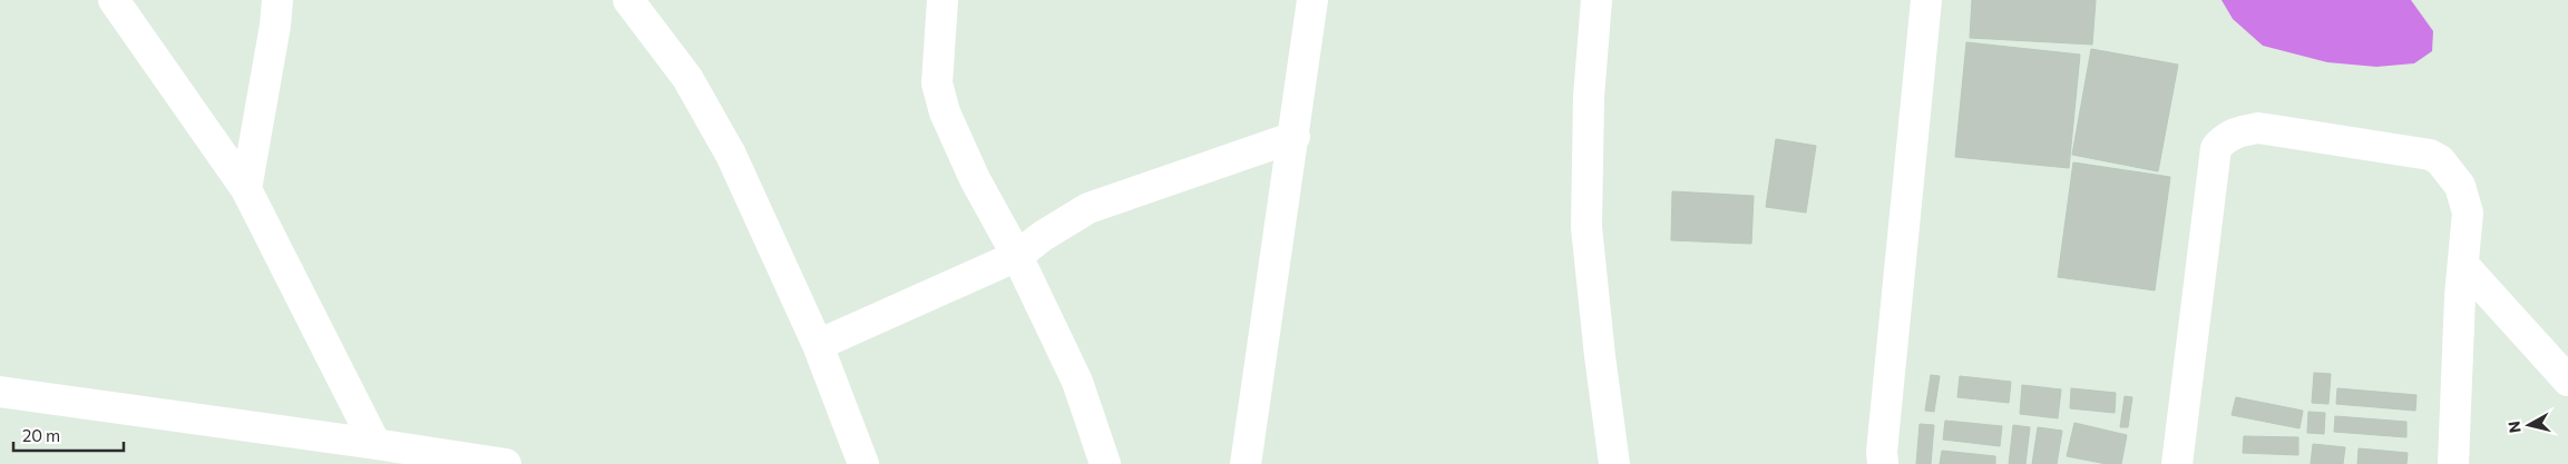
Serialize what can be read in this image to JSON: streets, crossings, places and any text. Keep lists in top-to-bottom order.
{
  "scale_bar": "20 m",
  "north": "left"
}
